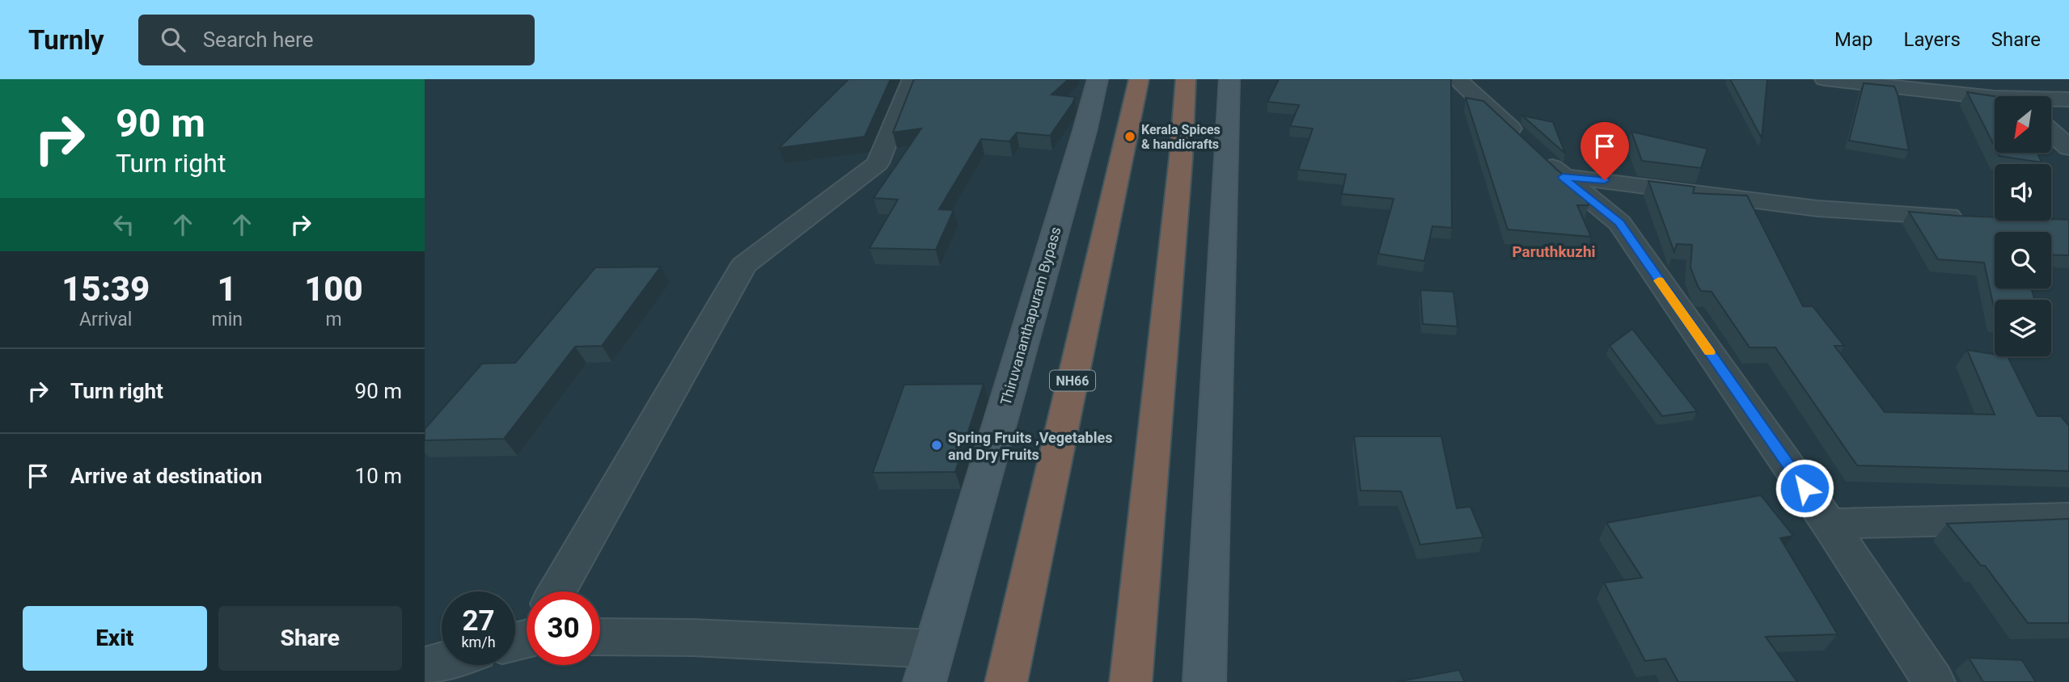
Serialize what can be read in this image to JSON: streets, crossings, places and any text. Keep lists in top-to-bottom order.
{
  "streets": {
    "highway": ["NH66"],
    "street": ["Thiruvananthapuram Bypass"]
  },
  "districts": ["Paruthkuzhi"],
  "places": ["Kerala Spices & handicrafts", "Spring Fruits ,Vegetables and Dry Fruits"],
  "north": "bottom left",
  "page": {
    "header": "Turnly",
    "search": "Search here",
    "nav": ["Map", "Layers", "Share"],
    "turn": ["90 m", "Turn right"],
    "eta": [
      "15:39",
      "Arrival",
      "1",
      "min",
      "100",
      "m"
    ],
    "list": [
      {
        "name": "Turn right",
        "value": "90 m"
      },
      {
        "name": "Arrive at destination",
        "value": "10 m"
      }
    ],
    "speed": "27 km/h",
    "limit": "30",
    "buttons": ["Exit", "Share"]
  }
}
